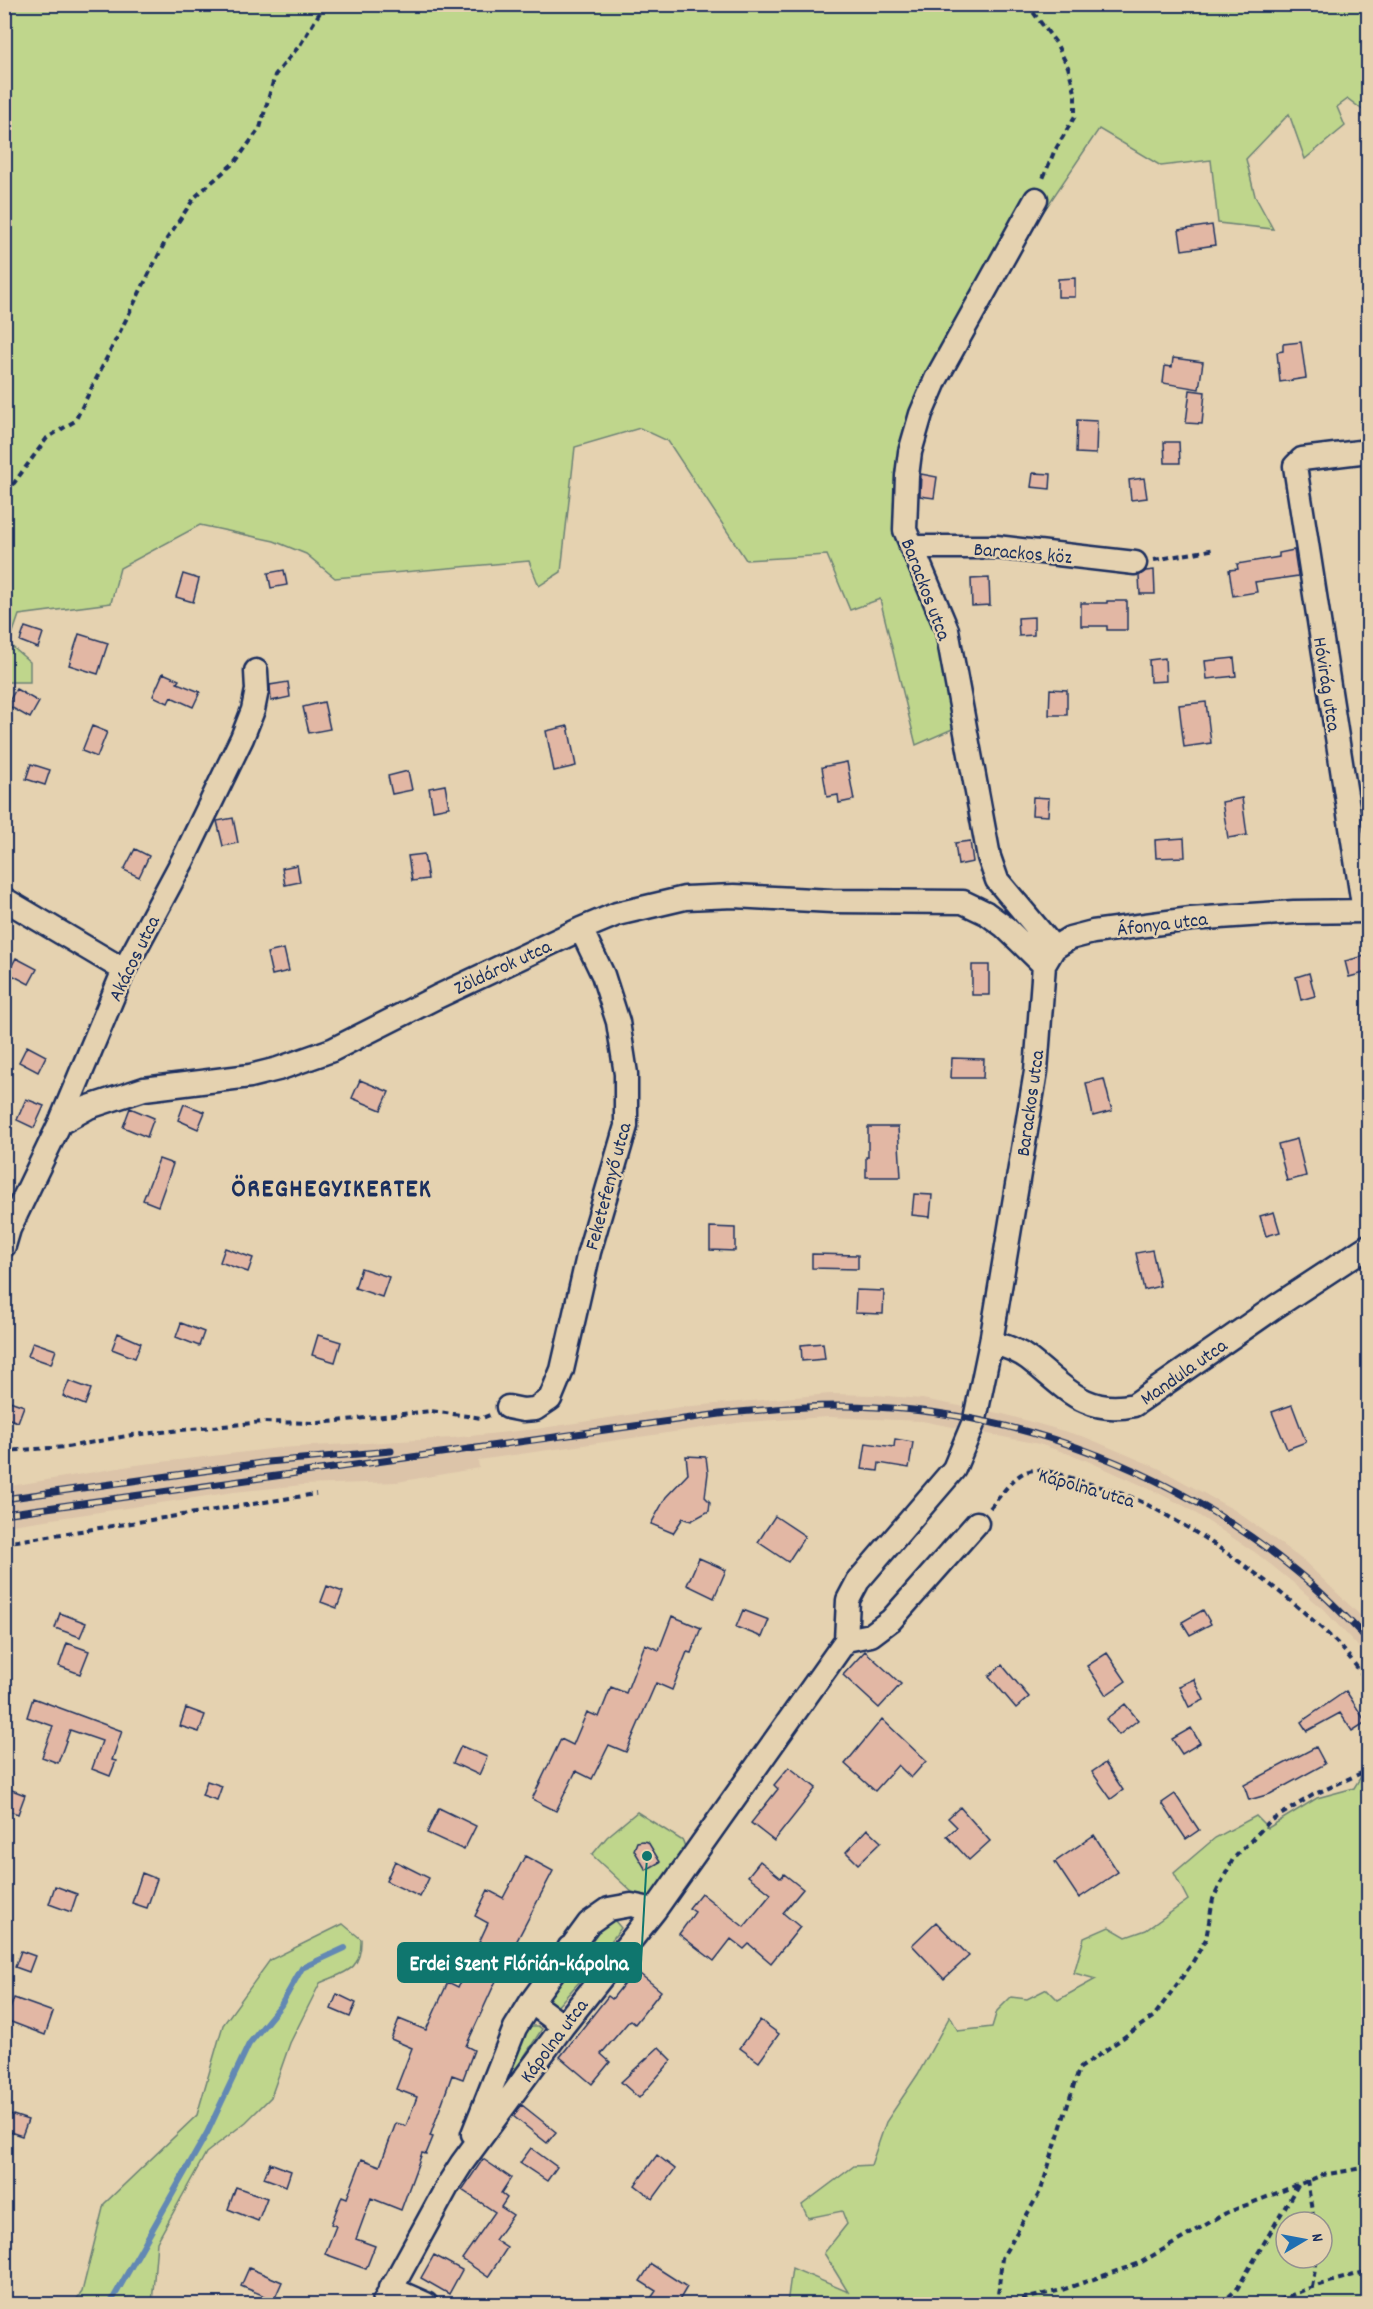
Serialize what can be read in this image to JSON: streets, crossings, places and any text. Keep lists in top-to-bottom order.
{
  "streets": {
    "street": [
      "Barackos köz",
      "Barackos utca",
      "Hóvirág utca",
      "Áfonya utca",
      "Akácos utca",
      "Zöldárok utca",
      "Feketefenyő utca",
      "Mandula utca",
      "Kápolna utca"
    ]
  },
  "crossings": [
    ["Barackos köz", "Barackos utca"],
    ["Barackos utca", "Áfonya utca"],
    ["Barackos utca", "Zöldárok utca"],
    ["Barackos utca", "Mandula utca"],
    ["Hóvirág utca", "Áfonya utca"],
    ["Áfonya utca", "Zöldárok utca"],
    ["Akácos utca", "Zöldárok utca"],
    ["Zöldárok utca", "Feketefenyő utca"]
  ],
  "districts": ["ÖREGHEGYIKERTEK"],
  "places": ["Erdei Szent Flórián-kápolna"],
  "north": "right"
}
